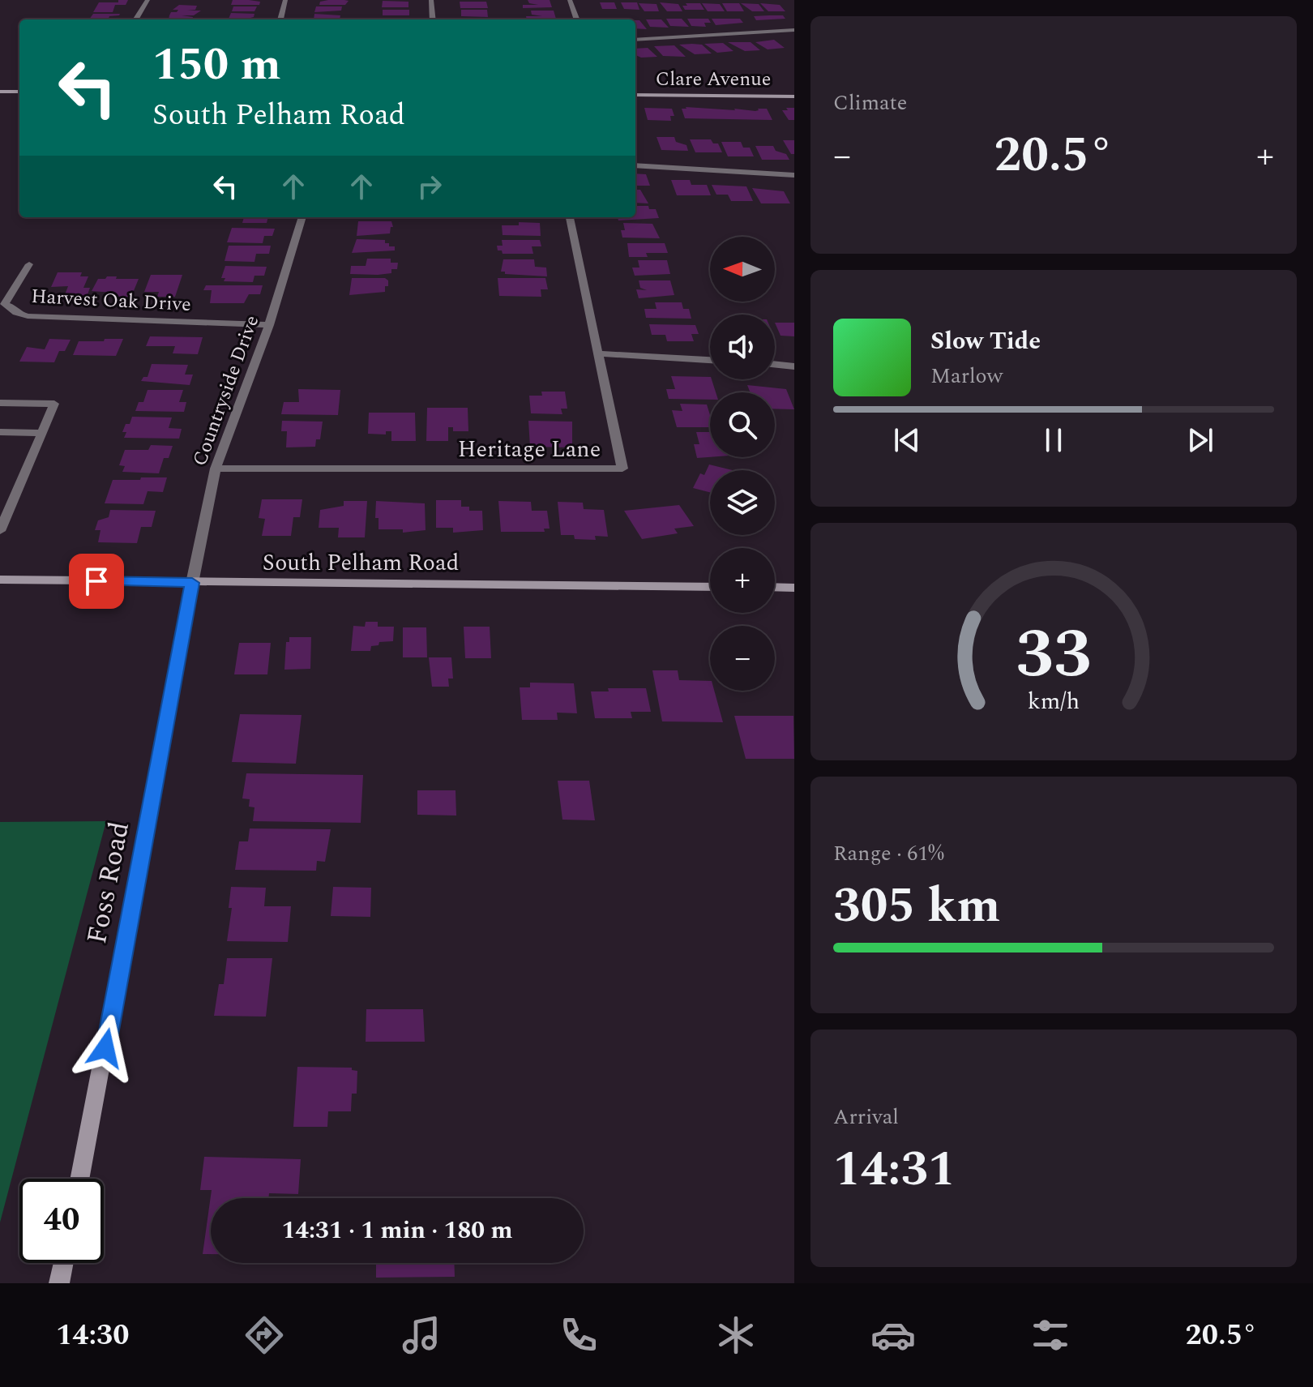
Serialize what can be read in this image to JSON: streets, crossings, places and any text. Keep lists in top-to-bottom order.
{
  "streets": {
    "street": [
      "Clare Avenue",
      "Harvest Oak Drive",
      "Countryside Drive",
      "Heritage Lane",
      "South Pelham Road",
      "Foss Road"
    ]
  },
  "crossings": [
    ["Harvest Oak Drive", "Countryside Drive"],
    ["Countryside Drive", "Heritage Lane"],
    ["Countryside Drive", "South Pelham Road"],
    ["Countryside Drive", "Foss Road"],
    ["South Pelham Road", "Foss Road"]
  ],
  "north": "left",
  "page": {
    "tile": [
      "Climate",
      ["Range · 61%", "305 km"],
      ["Arrival", "14:31"]
    ],
    "turn": ["150 m", "South Pelham Road"],
    "heat": ["−", "20.5°", "+"],
    "map_buttons": ["+", "−"],
    "song": ["Slow Tide", "Marlow"],
    "limit": "40",
    "trip": "14:31 · 1 min · 180 m",
    "tabs": ["14:30", "20.5°"],
    "gauge": ["33", "km/h"]
  }
}
